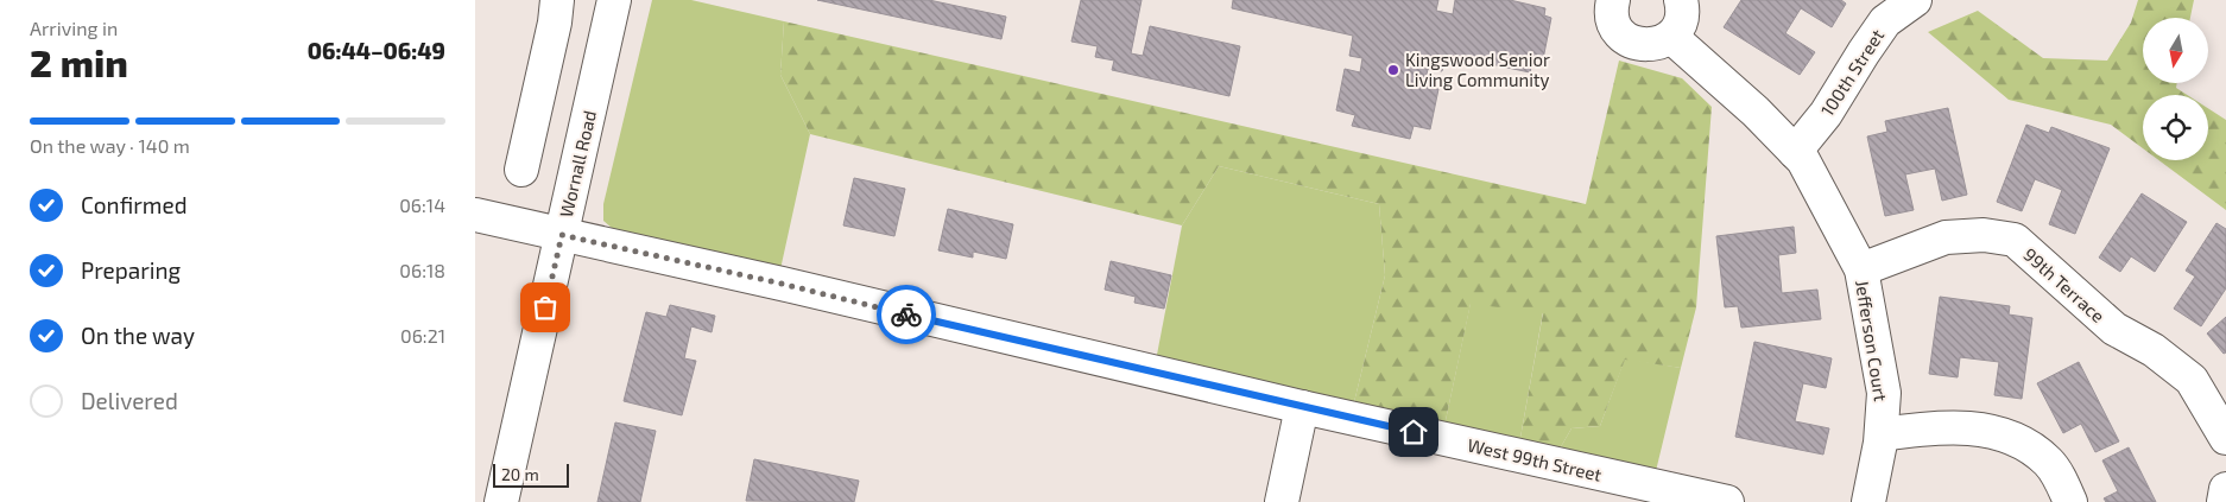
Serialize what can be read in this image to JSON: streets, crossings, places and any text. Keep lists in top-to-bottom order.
{
  "streets": {
    "street": [
      "100th Street",
      "Wornall Road",
      "99th Terrace",
      "Jefferson Court",
      "West 99th Street"
    ]
  },
  "crossings": [
    ["100th Street", "Jefferson Court"],
    ["Wornall Road", "West 99th Street"],
    ["99th Terrace", "Jefferson Court"]
  ],
  "places": ["Kingswood Senior Living Community"],
  "scale_bar": "20 m",
  "north": "bottom",
  "page": {
    "heading": ["2 min", "Arriving in", "06:44–06:49"],
    "bar": "On the way · 140 m",
    "list": [
      ["Confirmed", "06:14"],
      ["Preparing", "06:18"],
      ["On the way", "06:21"],
      "Delivered"
    ],
    "scale": "20 m"
  }
}
